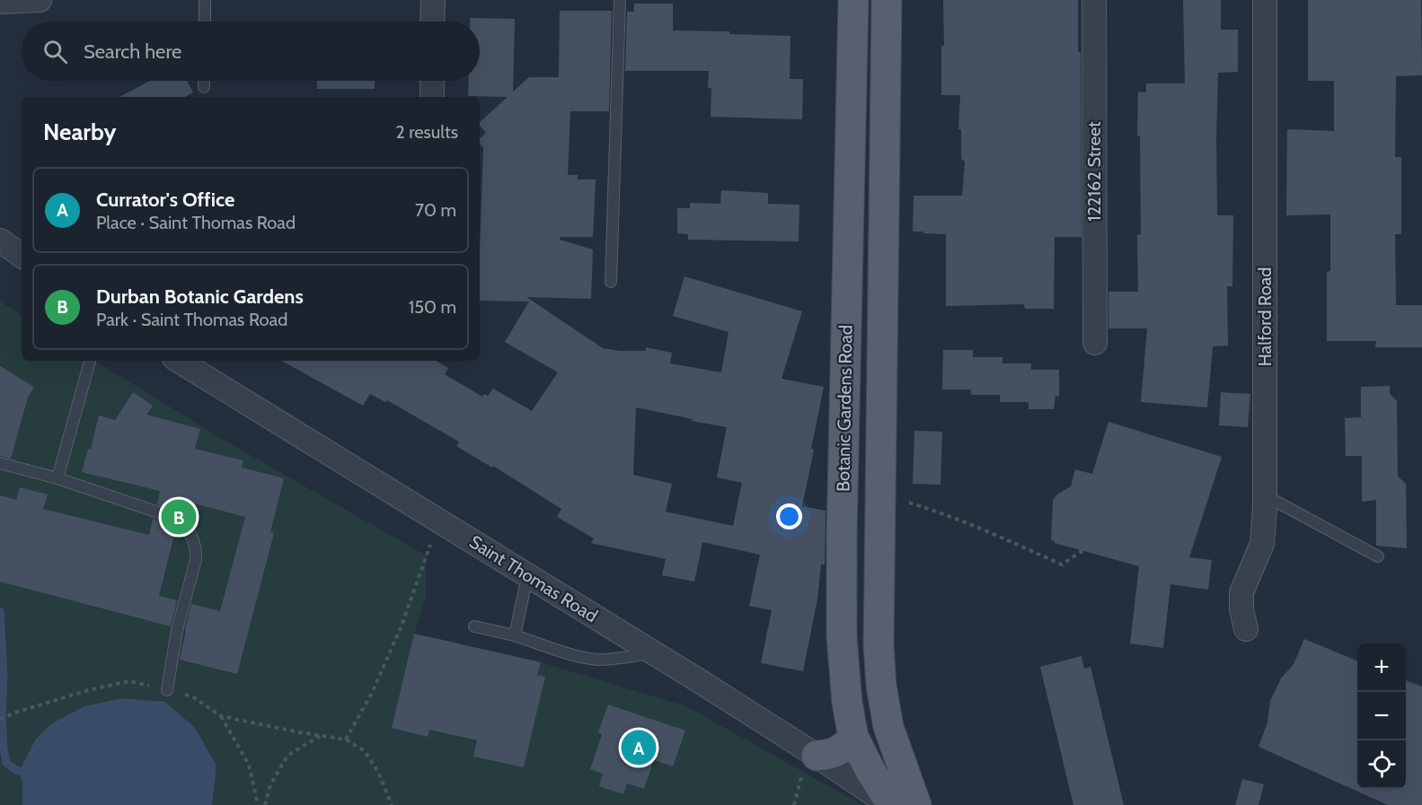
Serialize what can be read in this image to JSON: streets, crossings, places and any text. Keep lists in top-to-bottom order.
{
  "streets": {
    "main road": ["Botanic Gardens Road"],
    "street": ["122162 Street", "Halford Road", "Saint Thomas Road"]
  },
  "crossings": [
    ["Botanic Gardens Road", "Saint Thomas Road"]
  ],
  "page": {
    "search": "Search here",
    "heading": ["Nearby", "2 results"],
    "list": [
      {
        "mark": "A",
        "name": "Currator's Office",
        "note": "Place · Saint Thomas Road",
        "value": "70 m"
      },
      {
        "mark": "B",
        "name": "Durban Botanic Gardens",
        "note": "Park · Saint Thomas Road",
        "value": "150 m"
      }
    ],
    "pins": ["B", "A"],
    "map_buttons": ["+", "−"]
  }
}
